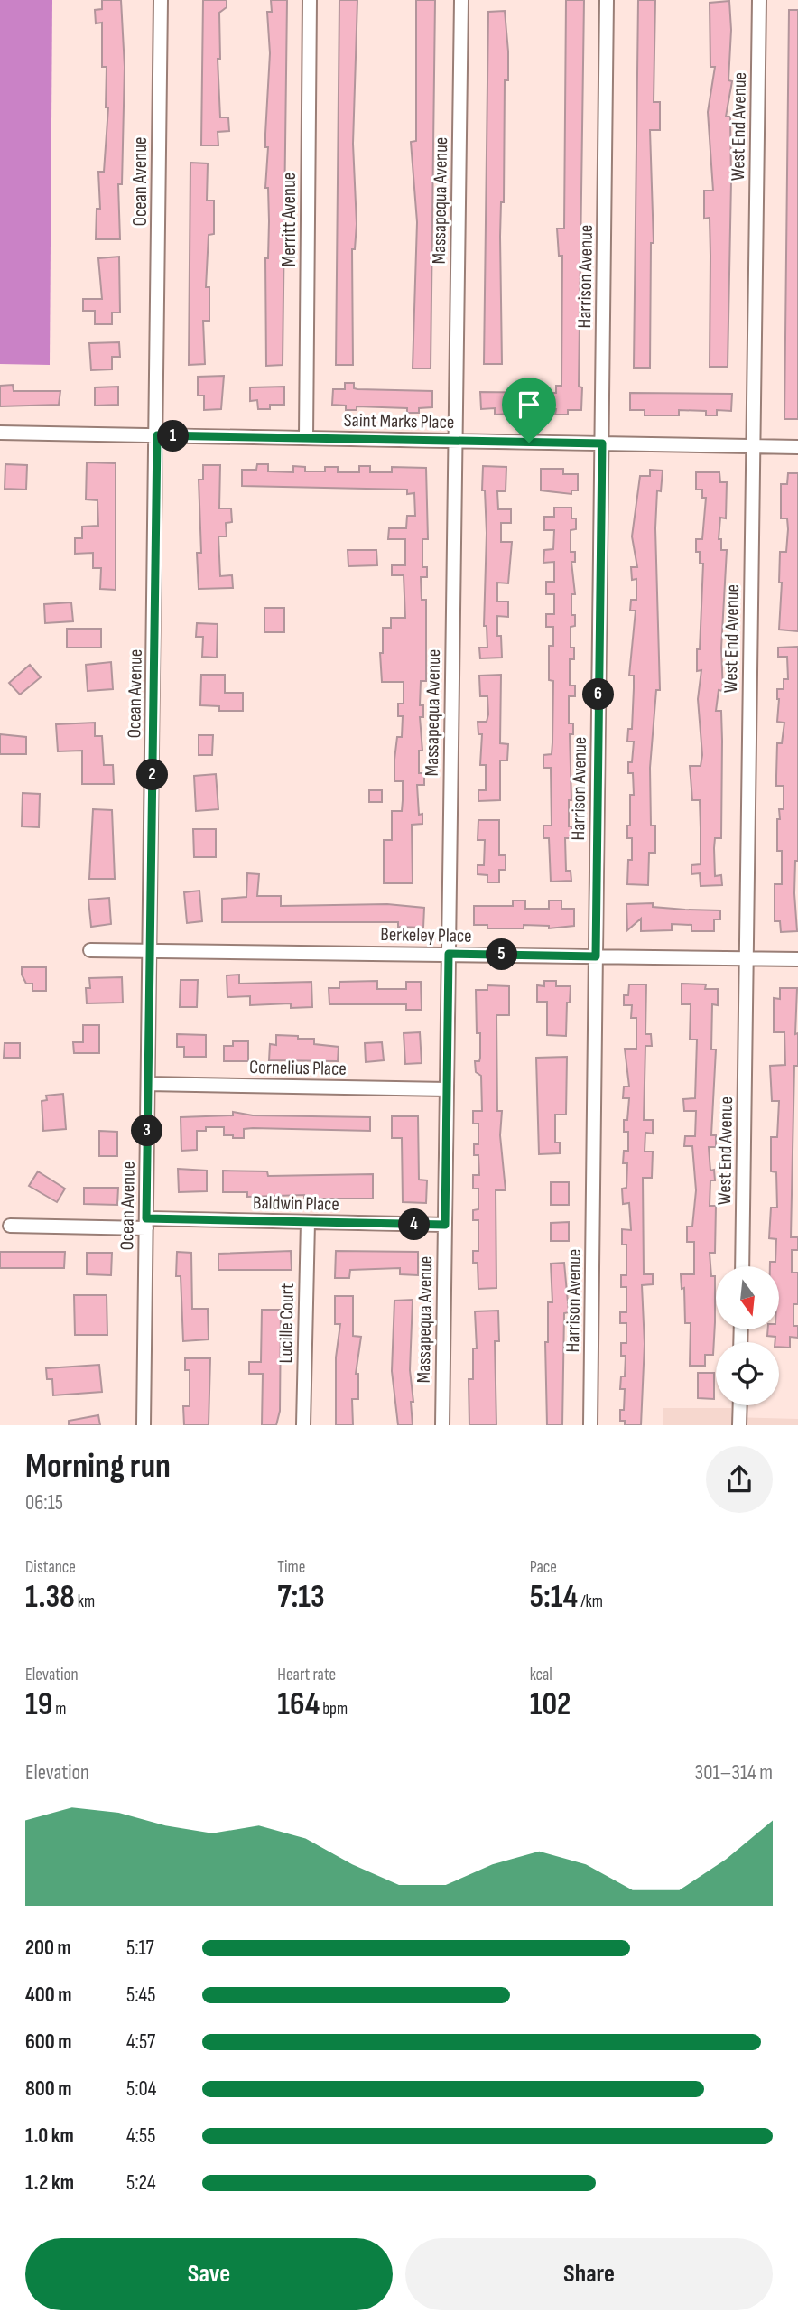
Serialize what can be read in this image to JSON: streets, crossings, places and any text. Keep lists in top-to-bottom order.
{
  "streets": {
    "street": [
      "West End Avenue",
      "Ocean Avenue",
      "Massapequa Avenue",
      "Merritt Avenue",
      "Harrison Avenue",
      "Saint Marks Place",
      "Berkeley Place",
      "Cornelius Place",
      "Baldwin Place",
      "Lucille Court"
    ]
  },
  "crossings": [
    ["West End Avenue", "Saint Marks Place"],
    ["West End Avenue", "Berkeley Place"],
    ["Ocean Avenue", "Saint Marks Place"],
    ["Ocean Avenue", "Berkeley Place"],
    ["Ocean Avenue", "Cornelius Place"],
    ["Ocean Avenue", "Baldwin Place"],
    ["Massapequa Avenue", "Saint Marks Place"],
    ["Massapequa Avenue", "Berkeley Place"],
    ["Massapequa Avenue", "Cornelius Place"],
    ["Massapequa Avenue", "Baldwin Place"],
    ["Merritt Avenue", "Saint Marks Place"],
    ["Harrison Avenue", "Saint Marks Place"],
    ["Harrison Avenue", "Berkeley Place"],
    ["Baldwin Place", "Lucille Court"]
  ],
  "north": "bottom",
  "page": {
    "pins": [
      "1",
      "6",
      "2",
      "5",
      "3",
      "4"
    ],
    "heading": ["Morning run", "06:15"],
    "stats": [
      ["Distance", "1.38 km"],
      ["Time", "7:13"],
      ["Pace", "5:14 /km"],
      ["Elevation", "19 m"],
      ["Heart rate", "164 bpm"],
      ["kcal", "102"]
    ],
    "chart": ["Elevation", "301–314 m"],
    "list": [
      {
        "name": "200 m",
        "note": "5:17"
      },
      {
        "name": "400 m",
        "note": "5:45"
      },
      {
        "name": "600 m",
        "note": "4:57"
      },
      {
        "name": "800 m",
        "note": "5:04"
      },
      {
        "name": "1.0 km",
        "note": "4:55"
      },
      {
        "name": "1.2 km",
        "note": "5:24"
      }
    ],
    "buttons": ["Save", "Share"]
  }
}
